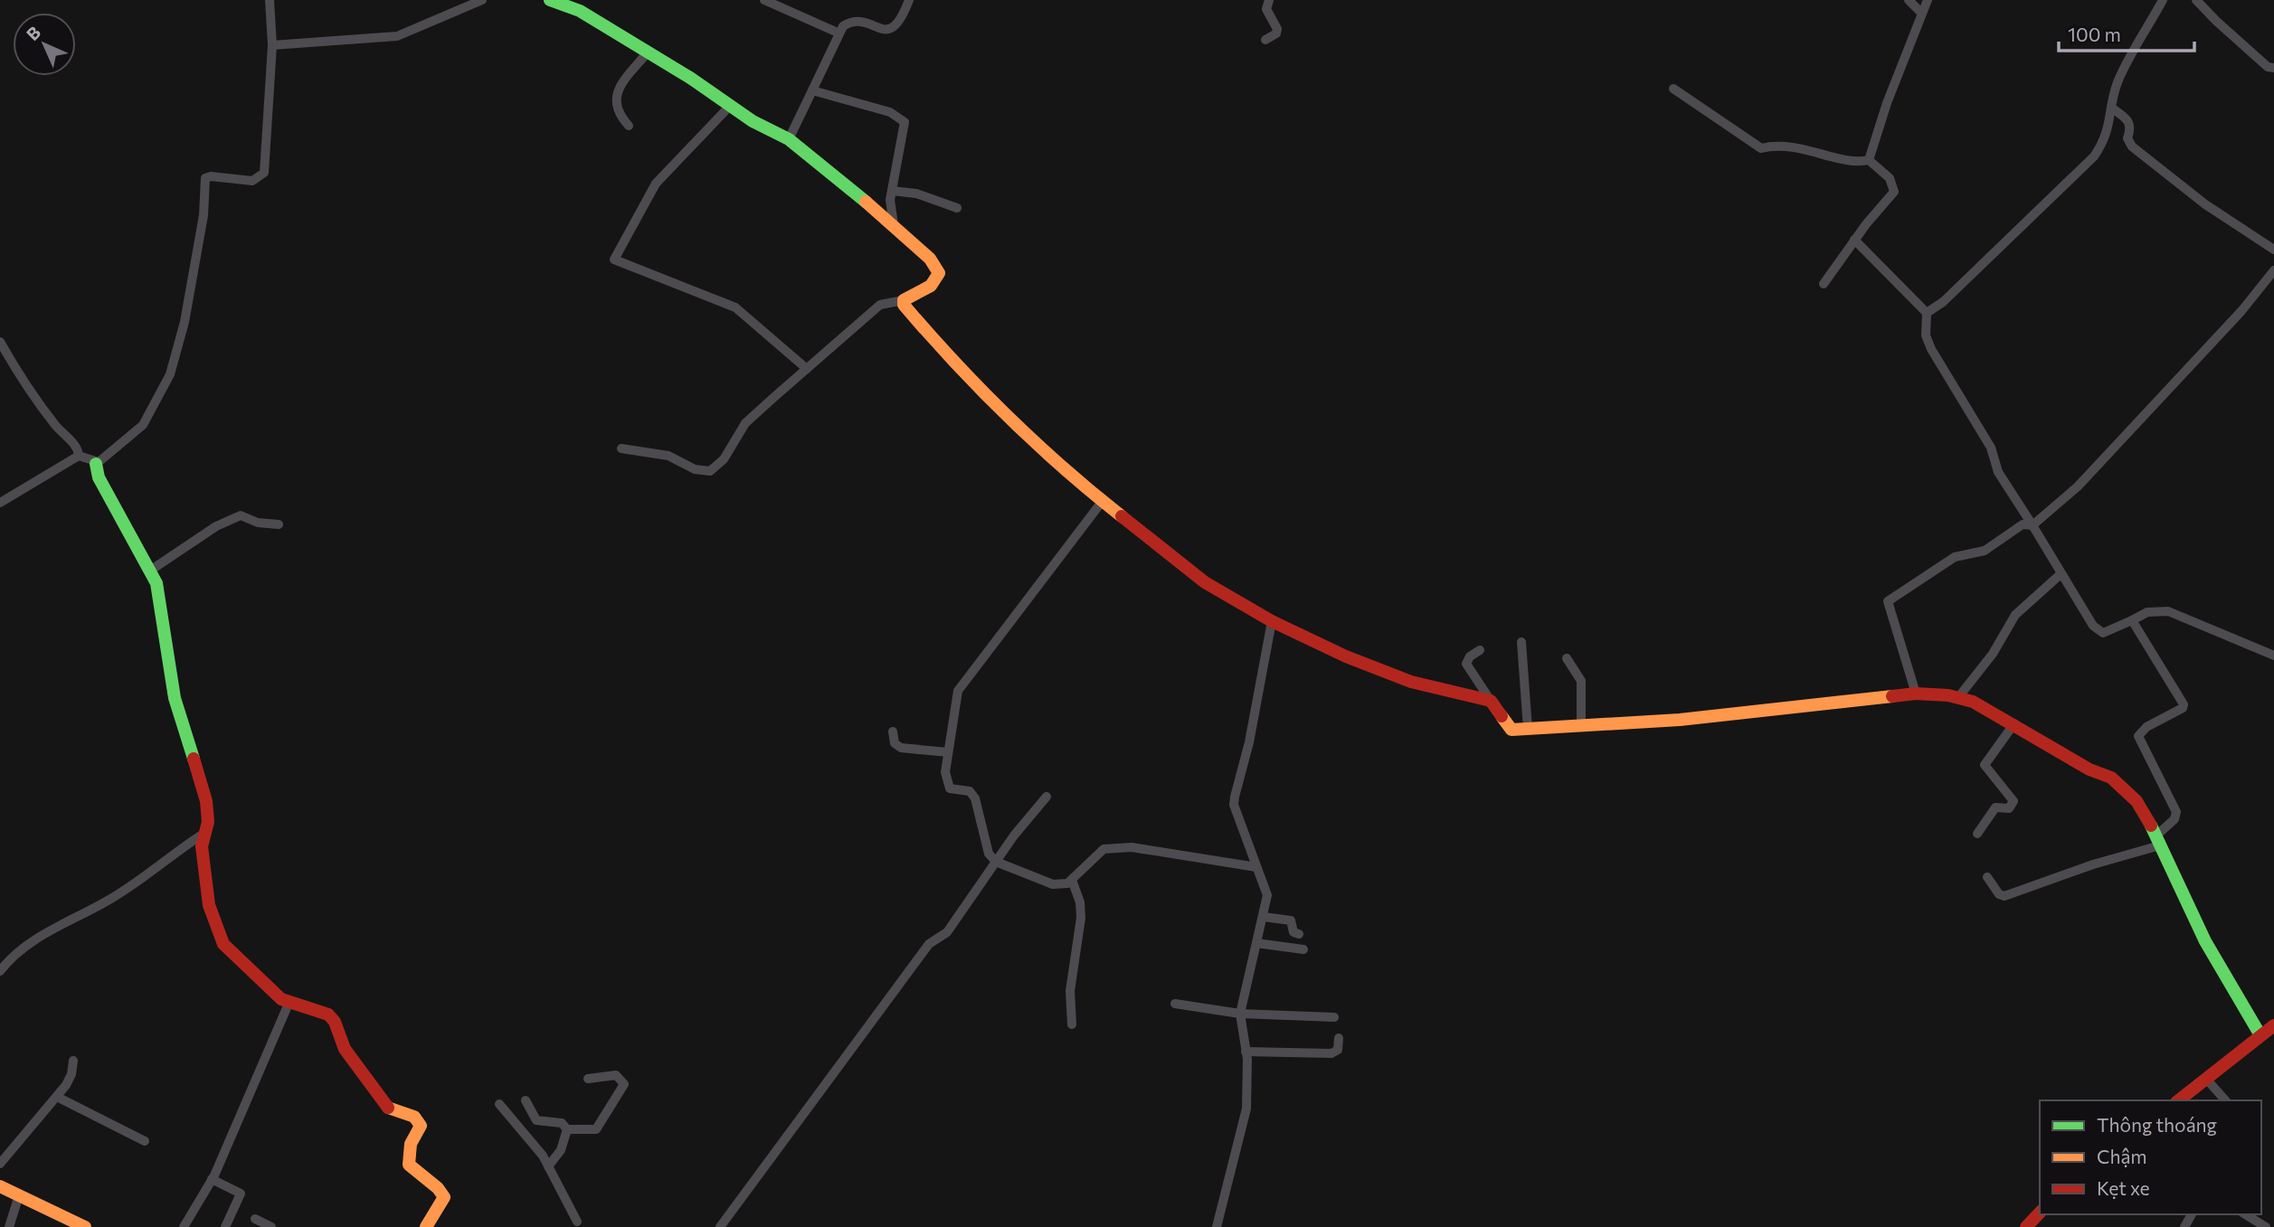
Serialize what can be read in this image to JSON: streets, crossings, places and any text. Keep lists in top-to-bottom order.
{
  "legend": ["Thông thoáng", "Chậm", "Kẹt xe"],
  "scale_bar": "100 m",
  "north": "top left"
}
